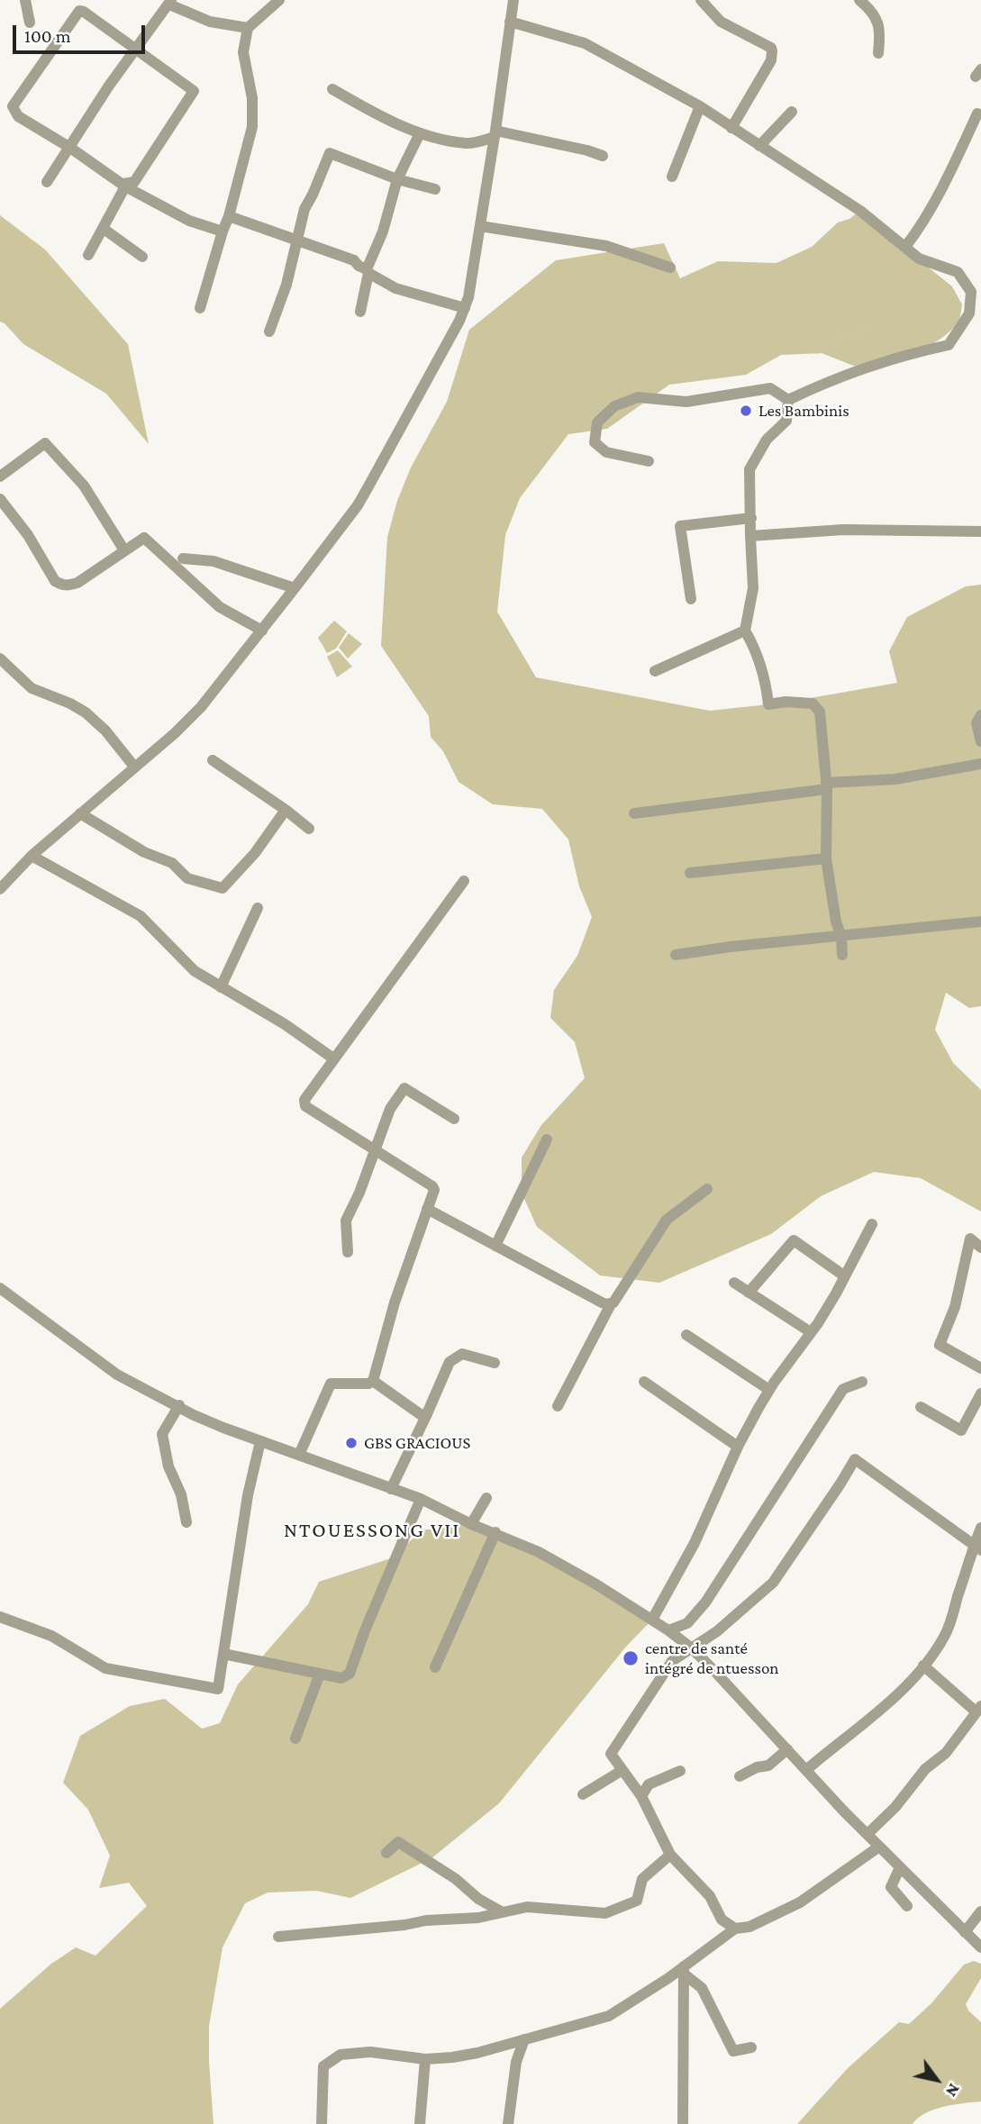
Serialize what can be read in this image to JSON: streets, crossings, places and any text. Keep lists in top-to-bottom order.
{
  "districts": ["NTOUESSONG VII"],
  "places": ["Les Bambinis", "GBS GRACIOUS", "centre de santé intégré de ntuesson"],
  "scale_bar": "100 m",
  "north": "bottom right"
}
